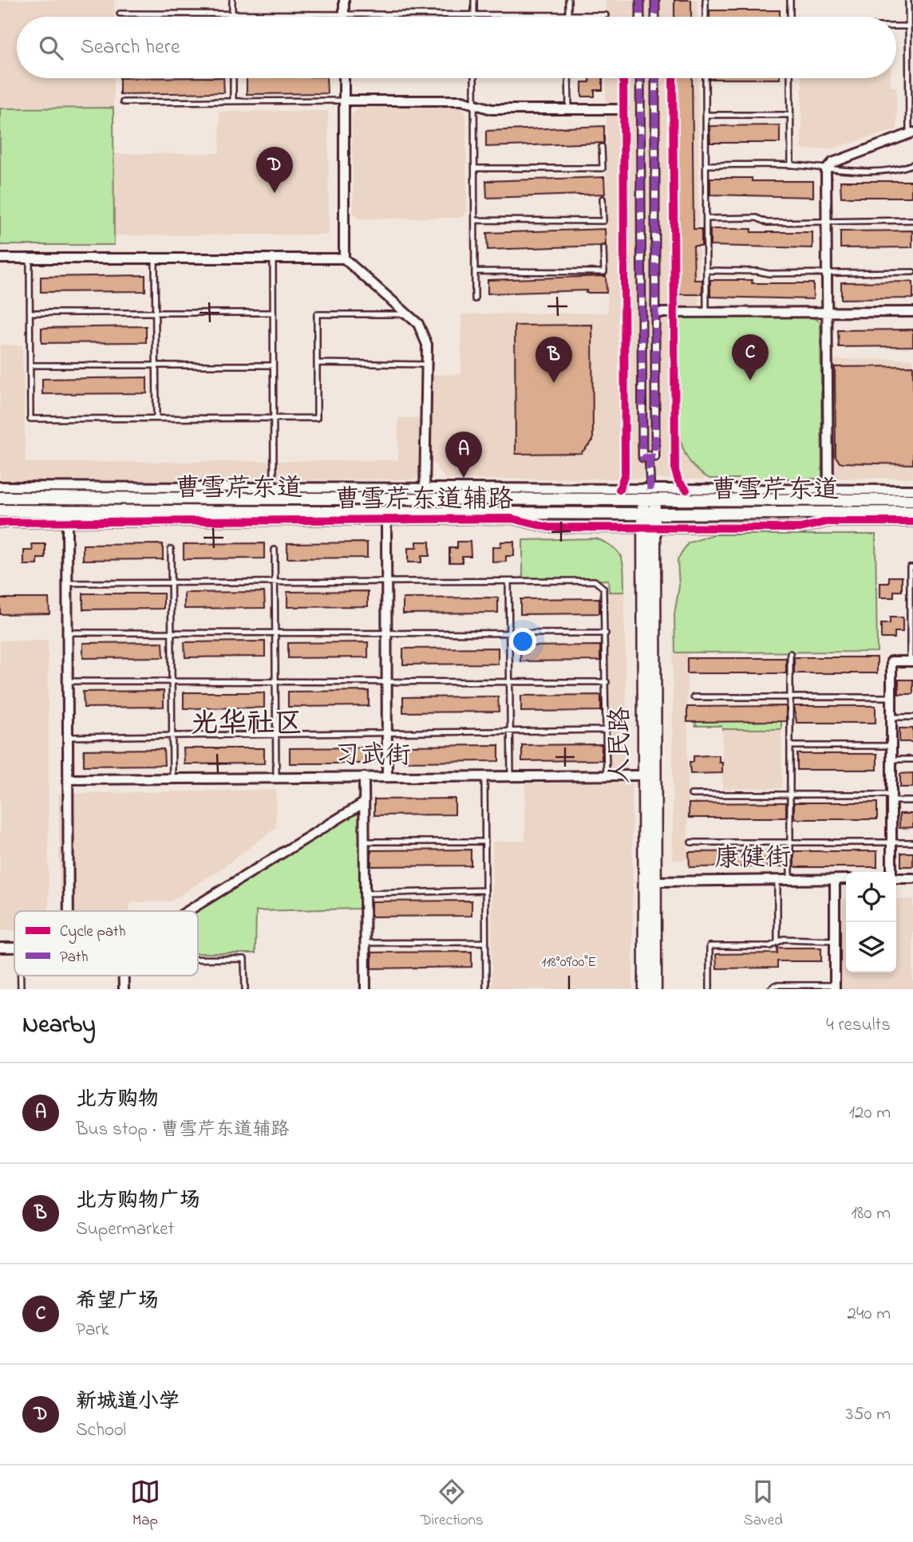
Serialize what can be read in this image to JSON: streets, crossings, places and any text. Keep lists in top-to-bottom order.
{
  "streets": {
    "main road": ["曹雪芹东道", "人民路"],
    "street": ["曹雪芹东道辅路", "习武街", "康健街"]
  },
  "crossings": [
    ["曹雪芹东道", "曹雪芹东道辅路"],
    ["曹雪芹东道", "人民路"],
    ["曹雪芹东道辅路", "人民路"],
    ["人民路", "习武街"],
    ["人民路", "康健街"]
  ],
  "districts": ["光华社区"],
  "legend": ["Cycle path", "Path"],
  "page": {
    "search": "Search here",
    "pins": [
      "D",
      "C",
      "B",
      "A"
    ],
    "heading": ["Nearby", "4 results"],
    "list": [
      {
        "mark": "A",
        "name": "北方购物",
        "note": "Bus stop · 曹雪芹东道辅路",
        "value": "120 m"
      },
      {
        "mark": "B",
        "name": "北方购物广场",
        "note": "Supermarket",
        "value": "180 m"
      },
      {
        "mark": "C",
        "name": "希望广场",
        "note": "Park",
        "value": "240 m"
      },
      {
        "mark": "D",
        "name": "新城道小学",
        "note": "School",
        "value": "350 m"
      }
    ],
    "nav": ["Map", "Directions", "Saved"]
  },
  "coordinates": ["118°09'00\"E"]
}
